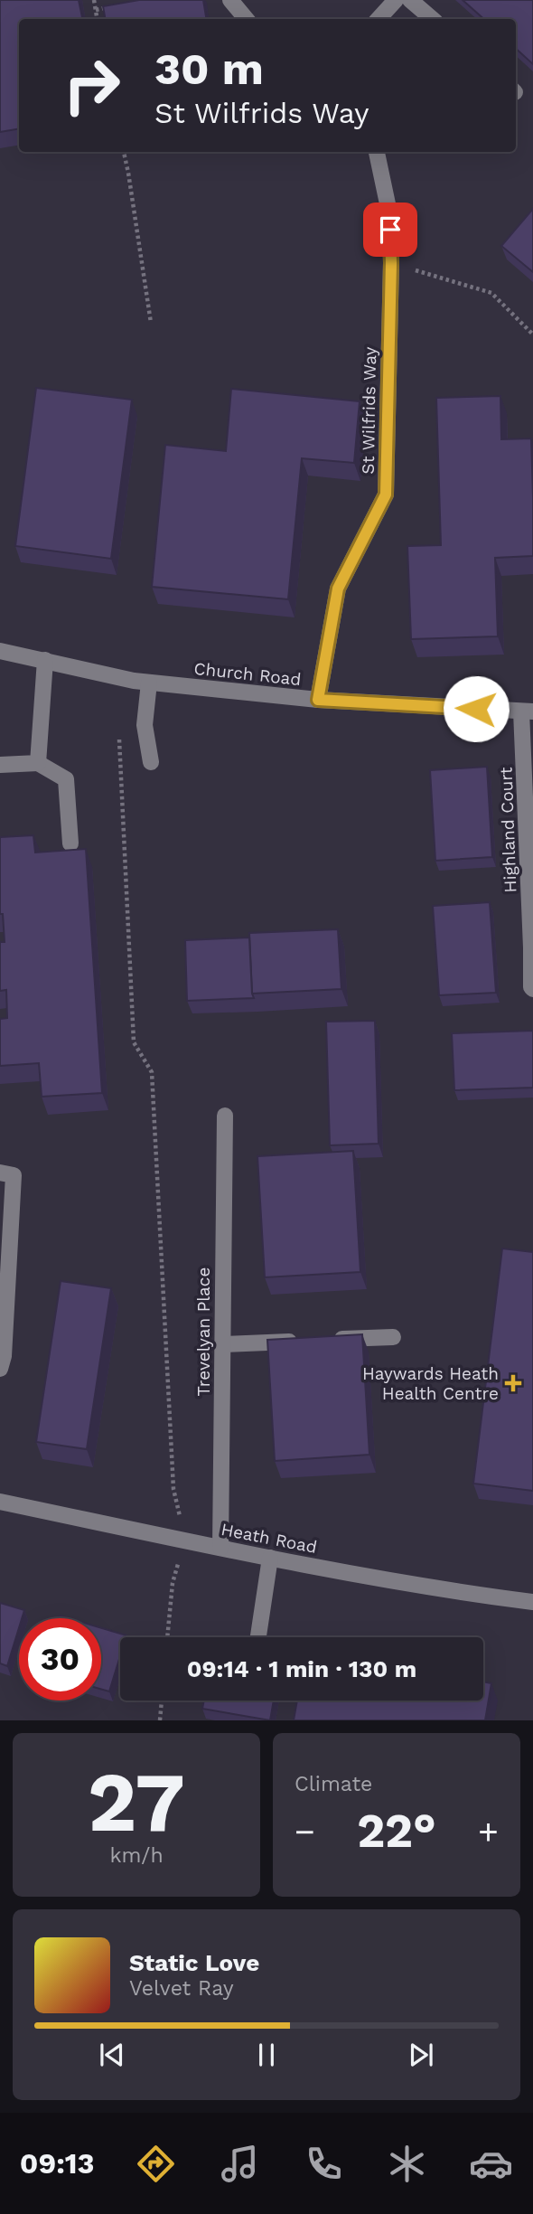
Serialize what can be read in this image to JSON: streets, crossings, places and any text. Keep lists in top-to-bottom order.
{
  "streets": {
    "street": [
      "St Wilfrids Way",
      "Church Road",
      "Highland Court",
      "Trevelyan Place",
      "Heath Road"
    ]
  },
  "crossings": [
    ["St Wilfrids Way", "Church Road"],
    ["Church Road", "Highland Court"],
    ["Trevelyan Place", "Heath Road"]
  ],
  "places": {
    "health": ["Haywards Heath Health Centre"]
  },
  "page": {
    "turn": ["30 m", "St Wilfrids Way"],
    "limit": "30",
    "trip": "09:14 · 1 min · 130 m",
    "tile": [
      ["27", "km/h"],
      "Climate"
    ],
    "heat": ["−", "22°", "+"],
    "song": ["Static Love", "Velvet Ray"],
    "tabs": "09:13"
  }
}
